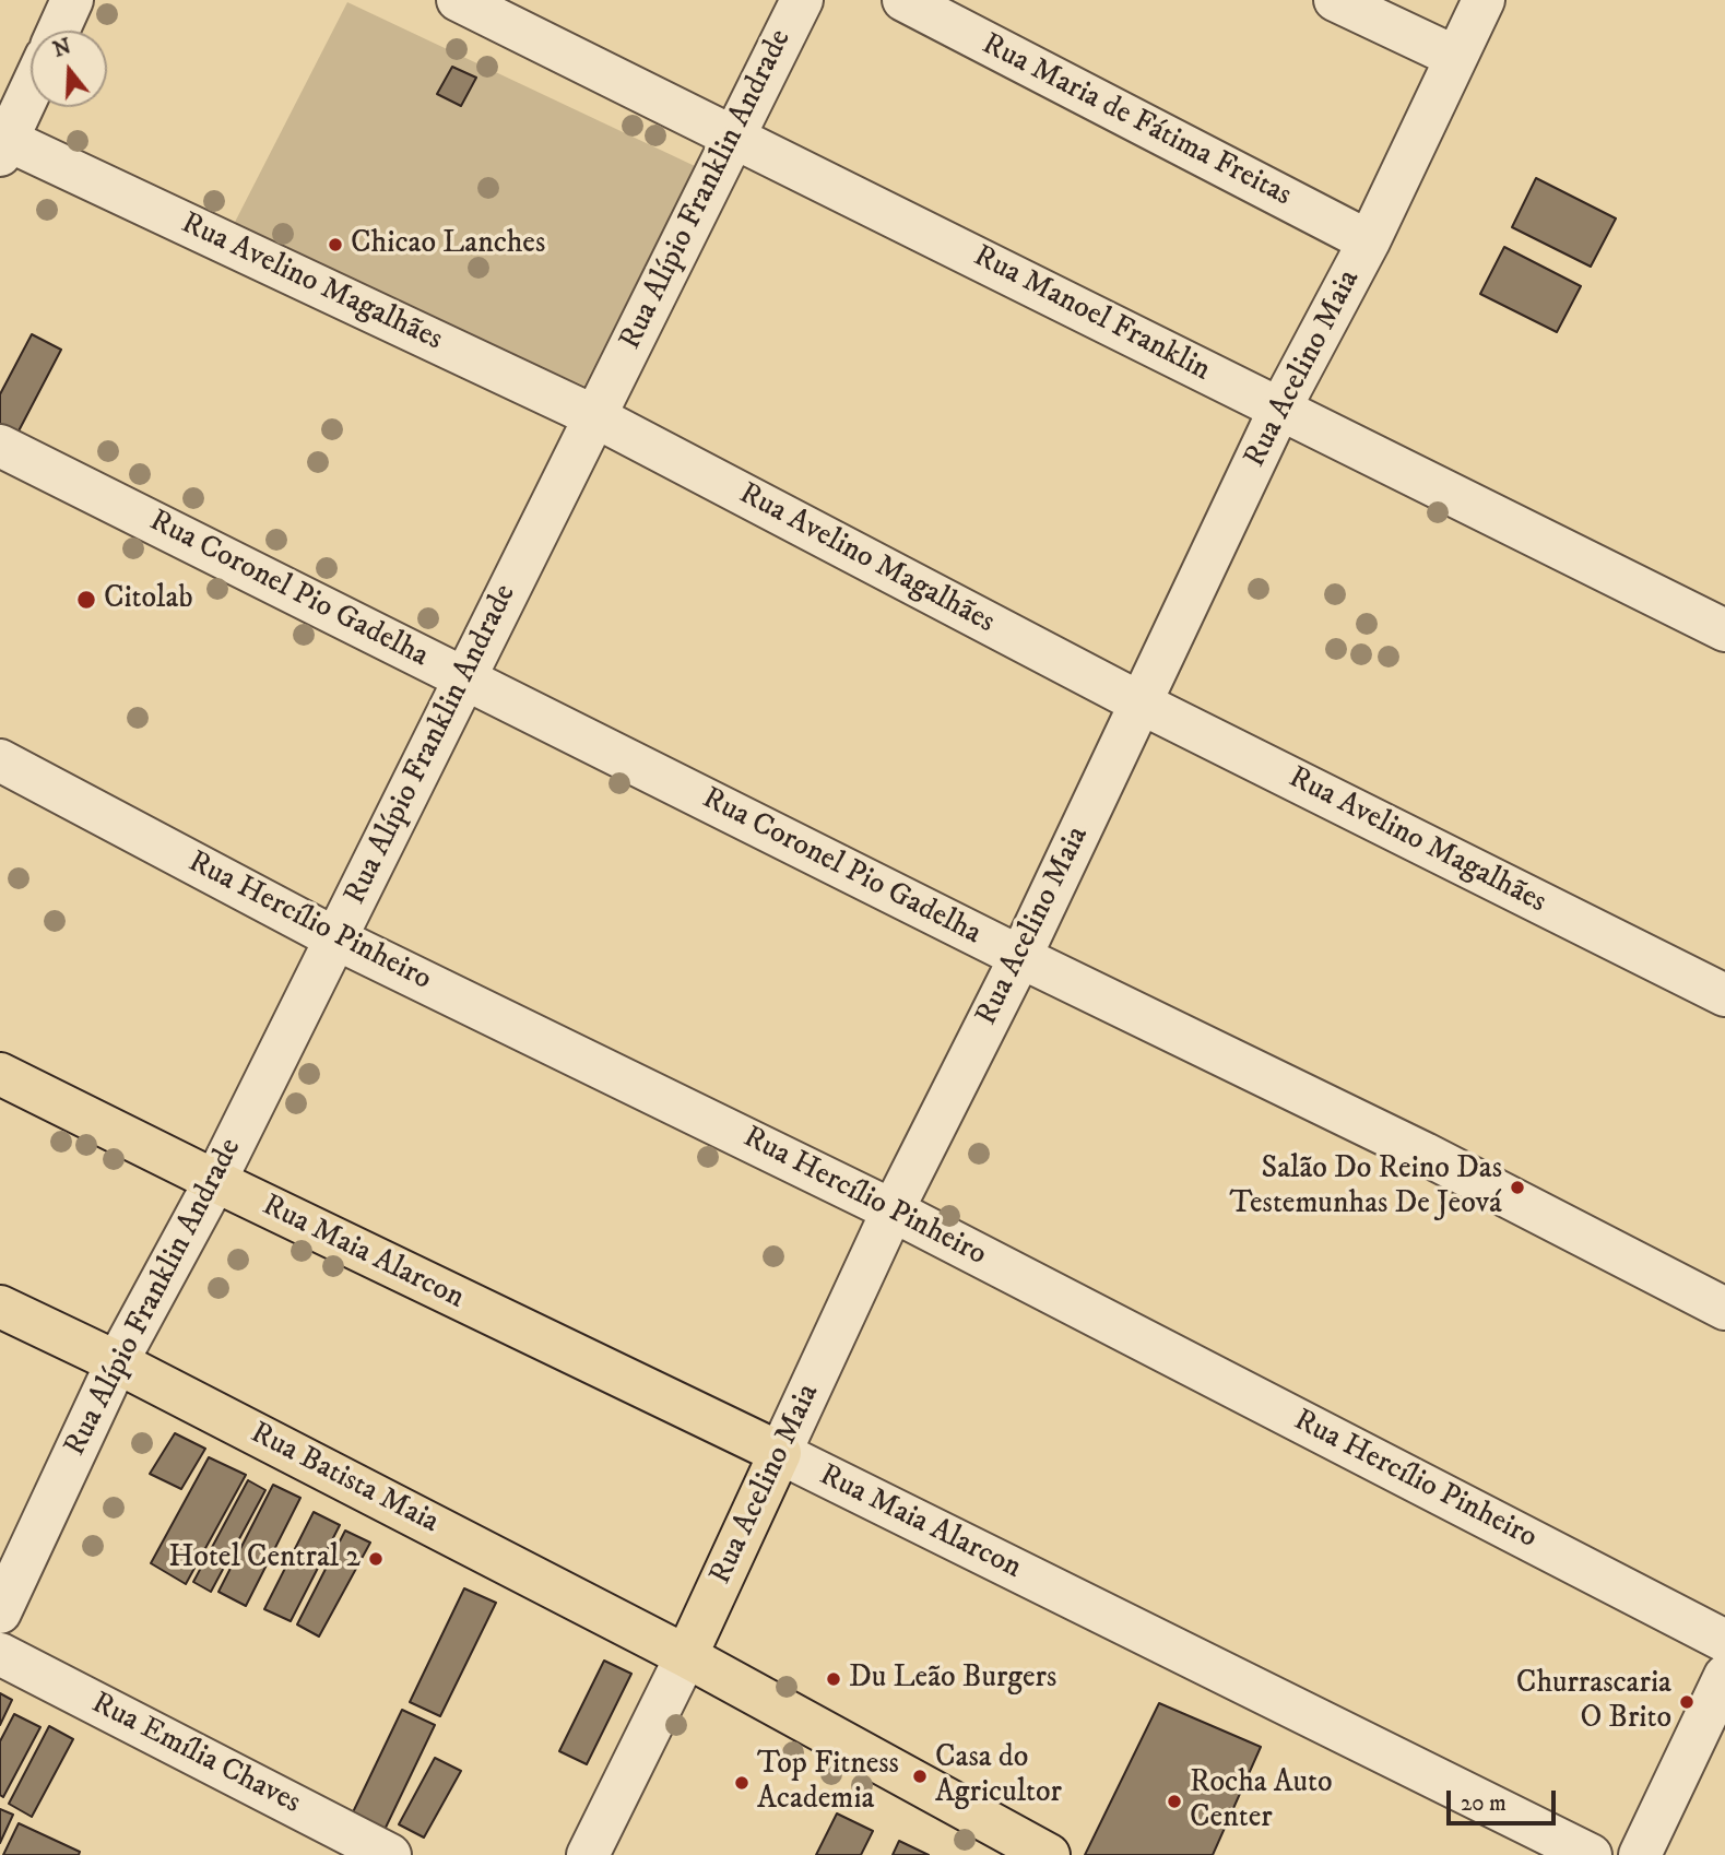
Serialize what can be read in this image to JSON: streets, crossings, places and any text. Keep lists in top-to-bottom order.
{
  "streets": {
    "main road": ["Rua Acelino Maia", "Rua Maia Alarcon", "Rua Batista Maia"],
    "street": [
      "Rua Maria de Fátima Freitas",
      "Rua Alípio Franklin Andrade",
      "Rua Avelino Magalhães",
      "Rua Manoel Franklin",
      "Rua Coronel Pio Gadelha",
      "Rua Hercílio Pinheiro",
      "Rua Emília Chaves"
    ]
  },
  "crossings": [
    ["Rua Maria de Fátima Freitas", "Rua Acelino Maia"],
    ["Rua Alípio Franklin Andrade", "Rua Avelino Magalhães"],
    ["Rua Alípio Franklin Andrade", "Rua Manoel Franklin"],
    ["Rua Alípio Franklin Andrade", "Rua Coronel Pio Gadelha"],
    ["Rua Alípio Franklin Andrade", "Rua Hercílio Pinheiro"],
    ["Rua Alípio Franklin Andrade", "Rua Maia Alarcon"],
    ["Rua Alípio Franklin Andrade", "Rua Batista Maia"],
    ["Rua Avelino Magalhães", "Rua Acelino Maia"],
    ["Rua Manoel Franklin", "Rua Acelino Maia"],
    ["Rua Acelino Maia", "Rua Coronel Pio Gadelha"],
    ["Rua Acelino Maia", "Rua Hercílio Pinheiro"],
    ["Rua Acelino Maia", "Rua Maia Alarcon"],
    ["Rua Acelino Maia", "Rua Batista Maia"]
  ],
  "places": [
    "Chicao Lanches",
    "Citolab",
    "Salão Do Reino Das Testemunhas De Jeová",
    "Hotel Central 2",
    "Du Leão Burgers",
    "Churrascaria O Brito",
    "Casa do Agricultor",
    "Top Fitness Academia",
    "Rocha Auto Center"
  ],
  "scale_bar": "20 m",
  "north": "top"
}
